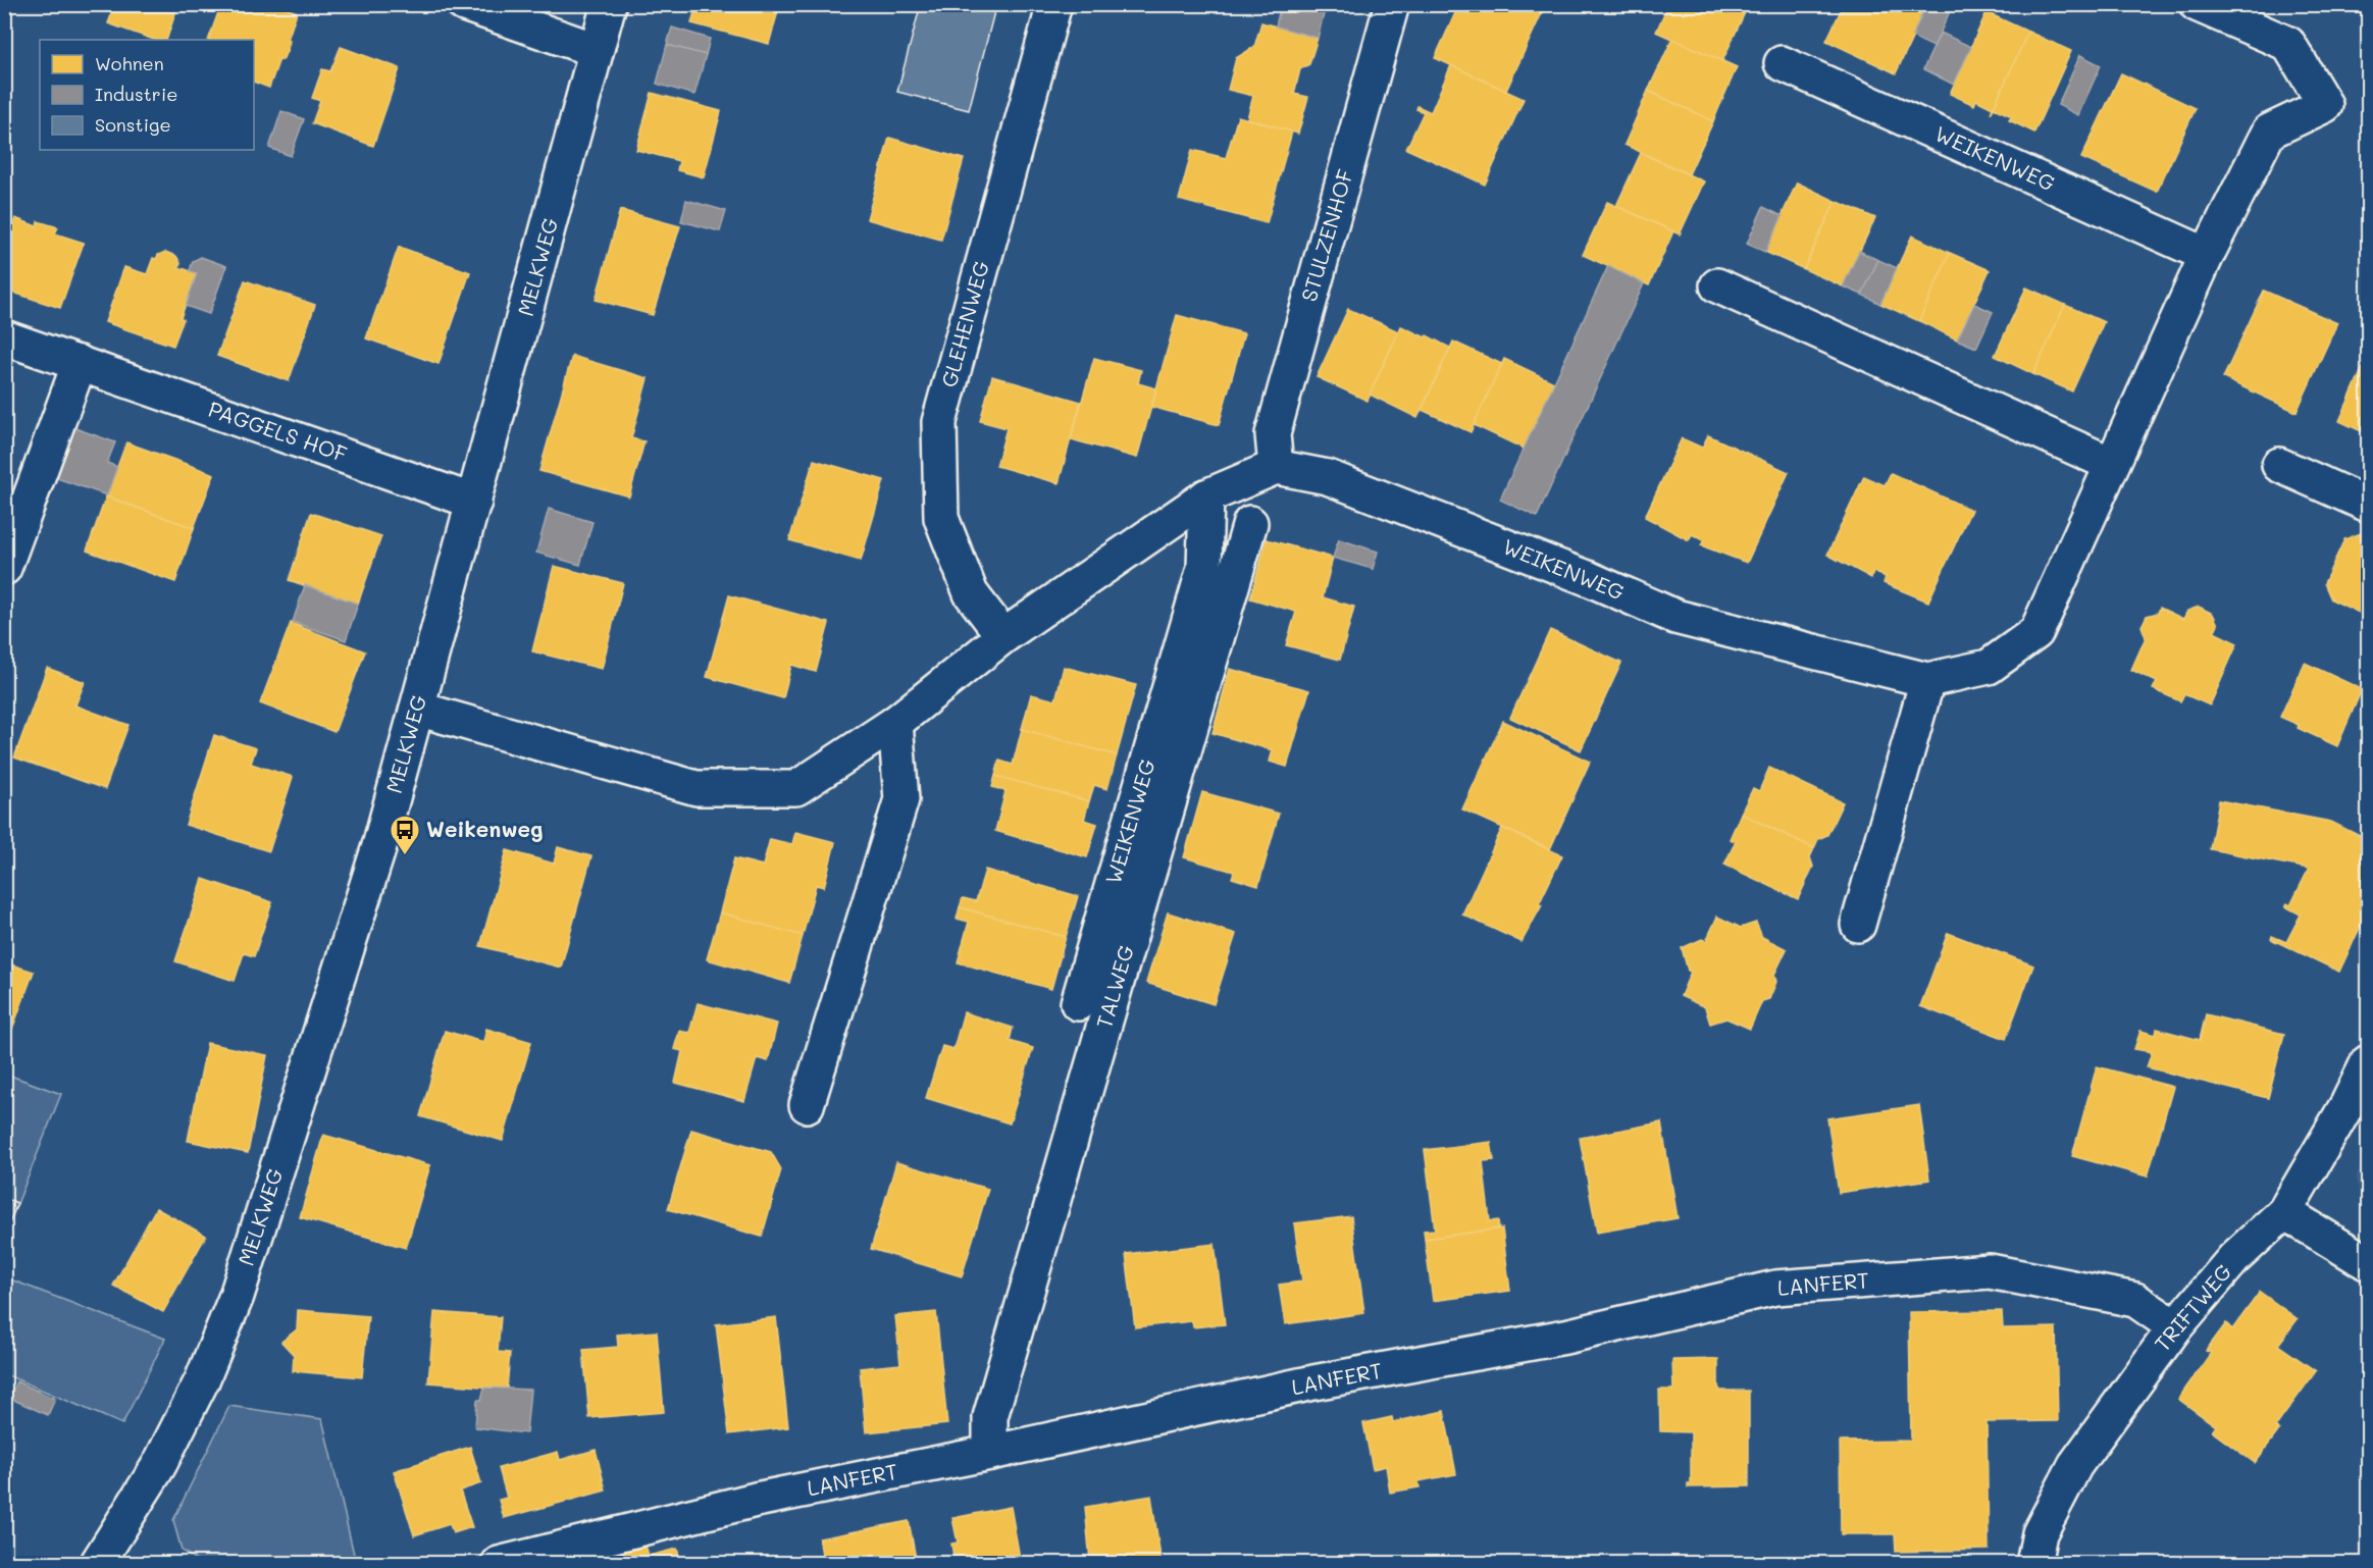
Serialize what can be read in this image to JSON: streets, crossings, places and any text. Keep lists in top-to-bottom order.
{
  "streets": {
    "street": [
      "WEIKENWEG",
      "STULZENHOF",
      "MELKWEG",
      "GLEHENWEG",
      "PAGGELS HOF",
      "TALWEG",
      "LANFERT",
      "TRIFTWEG"
    ]
  },
  "crossings": [
    ["WEIKENWEG", "STULZENHOF"],
    ["MELKWEG", "PAGGELS HOF"],
    ["TALWEG", "LANFERT"],
    ["LANFERT", "TRIFTWEG"]
  ],
  "places": {
    "bus stop": ["Weikenweg"]
  },
  "legend": ["Wohnen", "Industrie", "Sonstige"]
}
